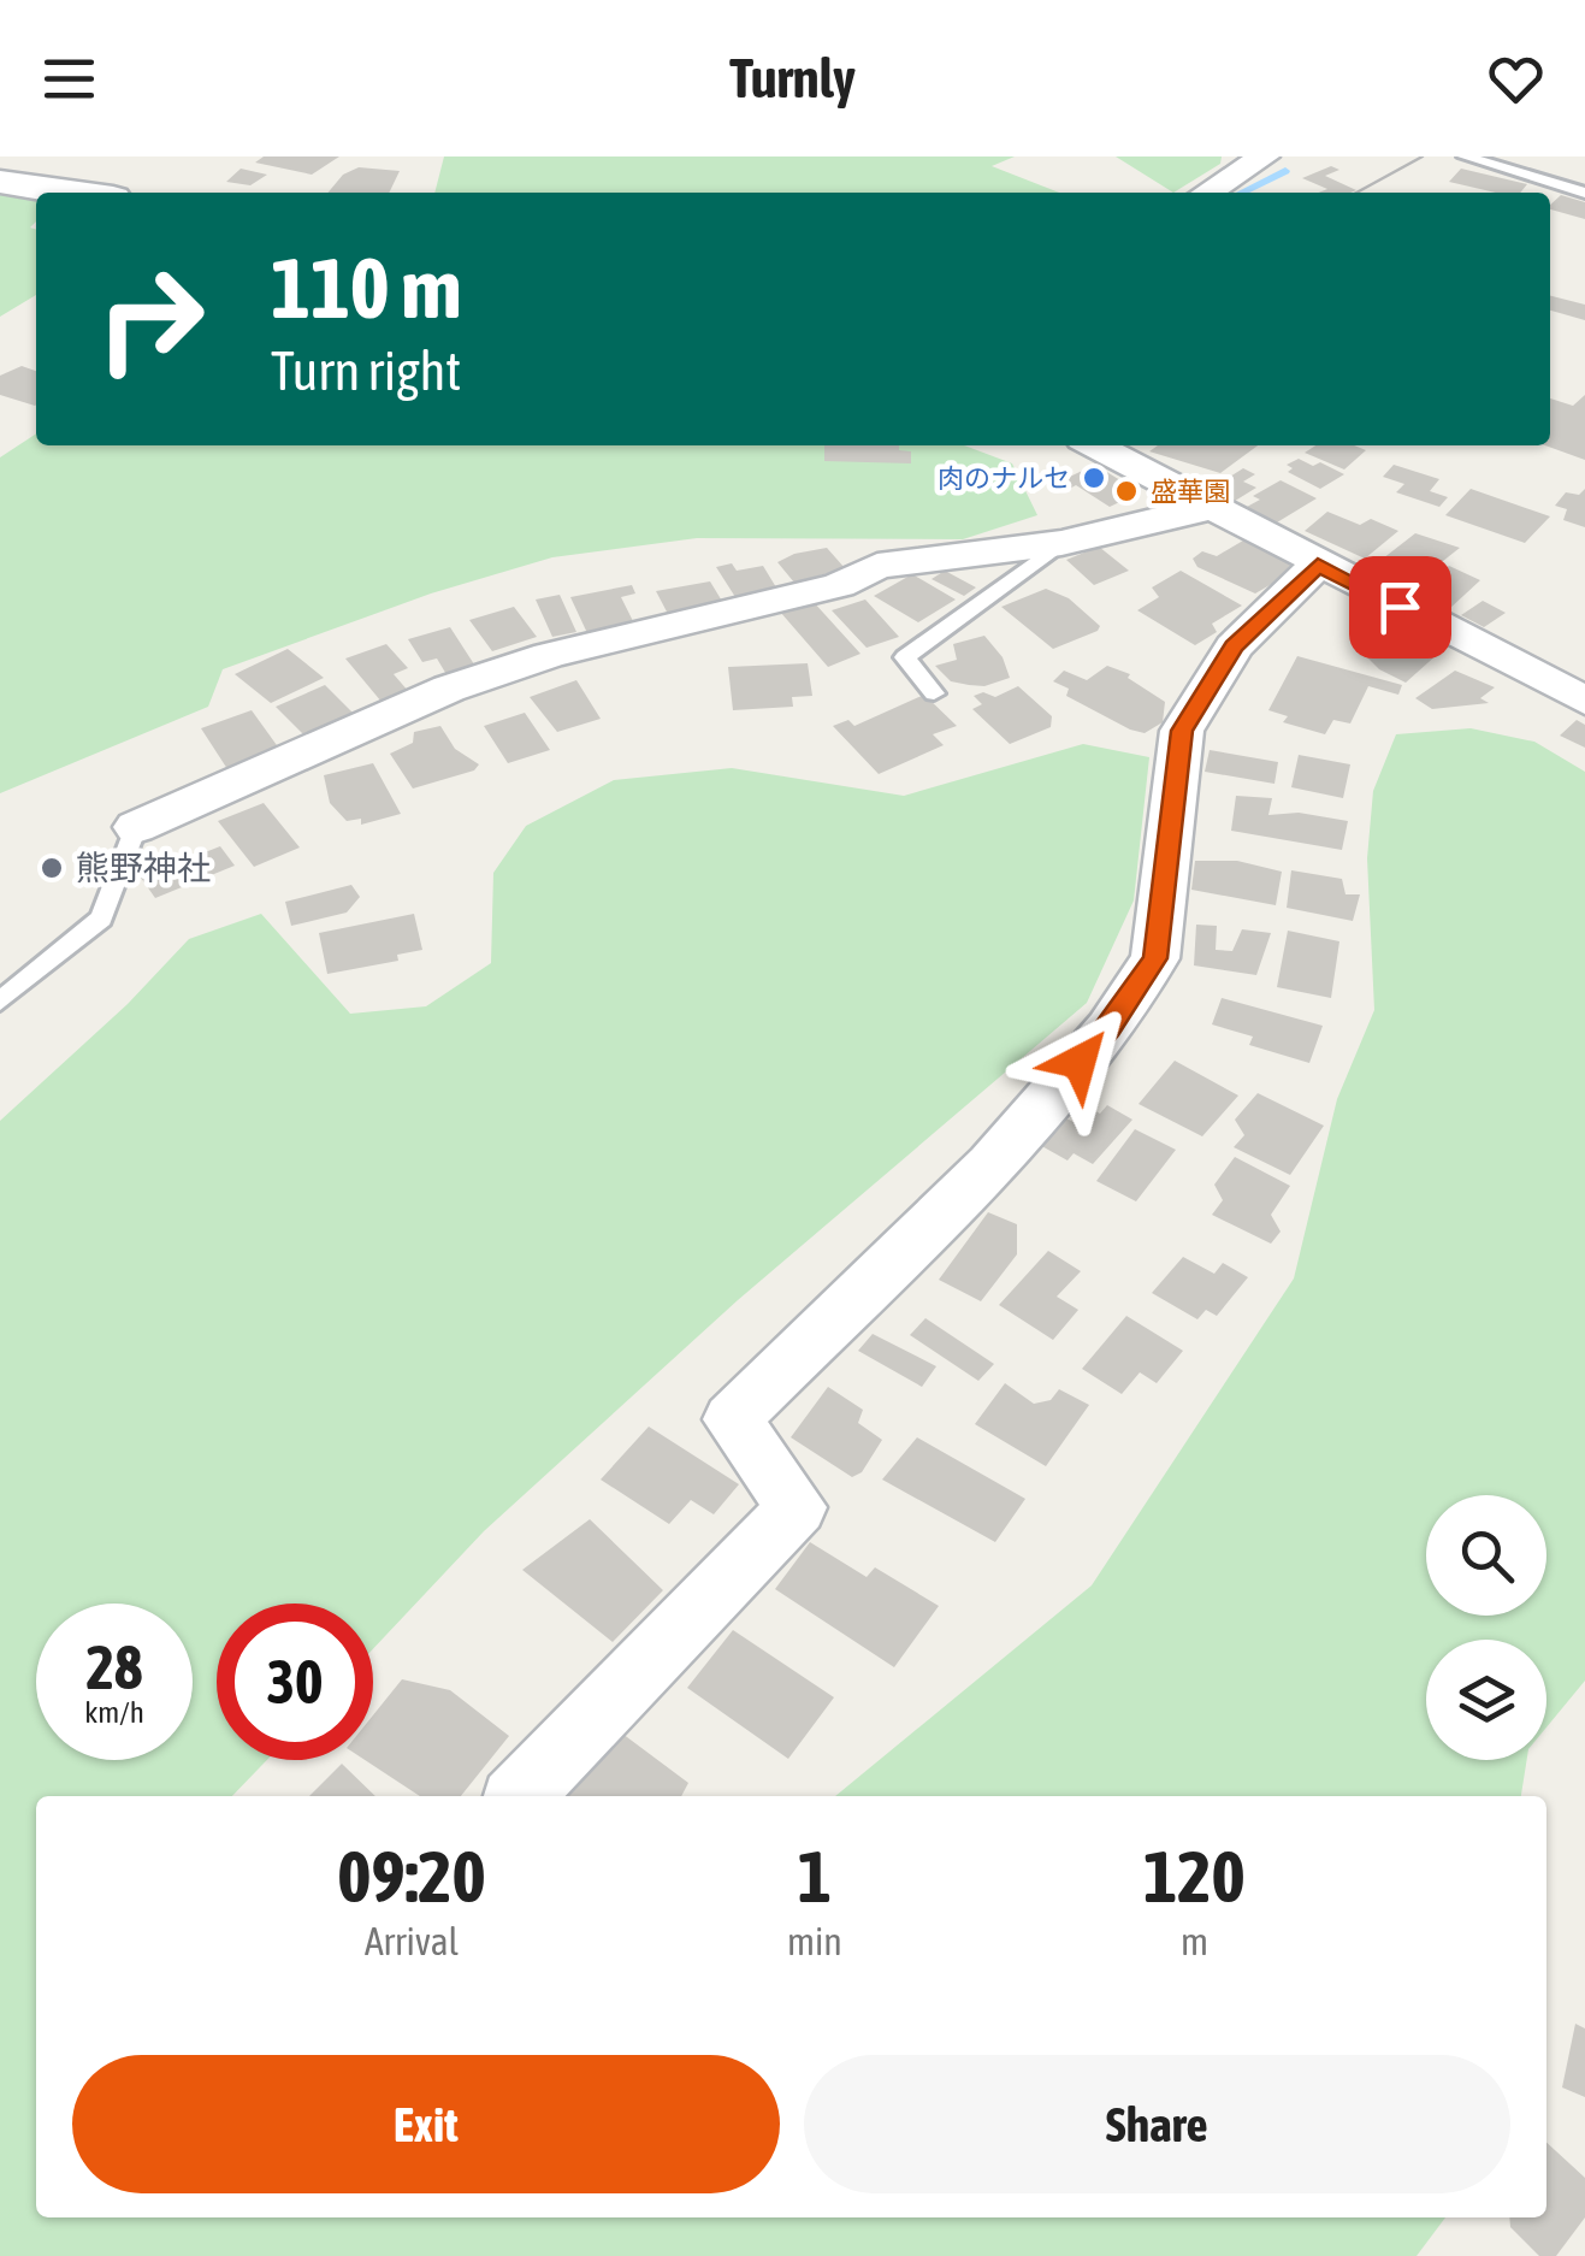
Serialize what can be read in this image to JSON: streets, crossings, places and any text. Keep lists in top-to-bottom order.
{
  "places": ["肉のナルセ", "盛華園", "熊野神社"],
  "page": {
    "header": "Turnly",
    "turn": ["110 m", "Turn right"],
    "speed": "28 km/h",
    "limit": "30",
    "eta": [
      "09:20",
      "Arrival",
      "1",
      "min",
      "120",
      "m"
    ],
    "buttons": ["Exit", "Share"]
  }
}
